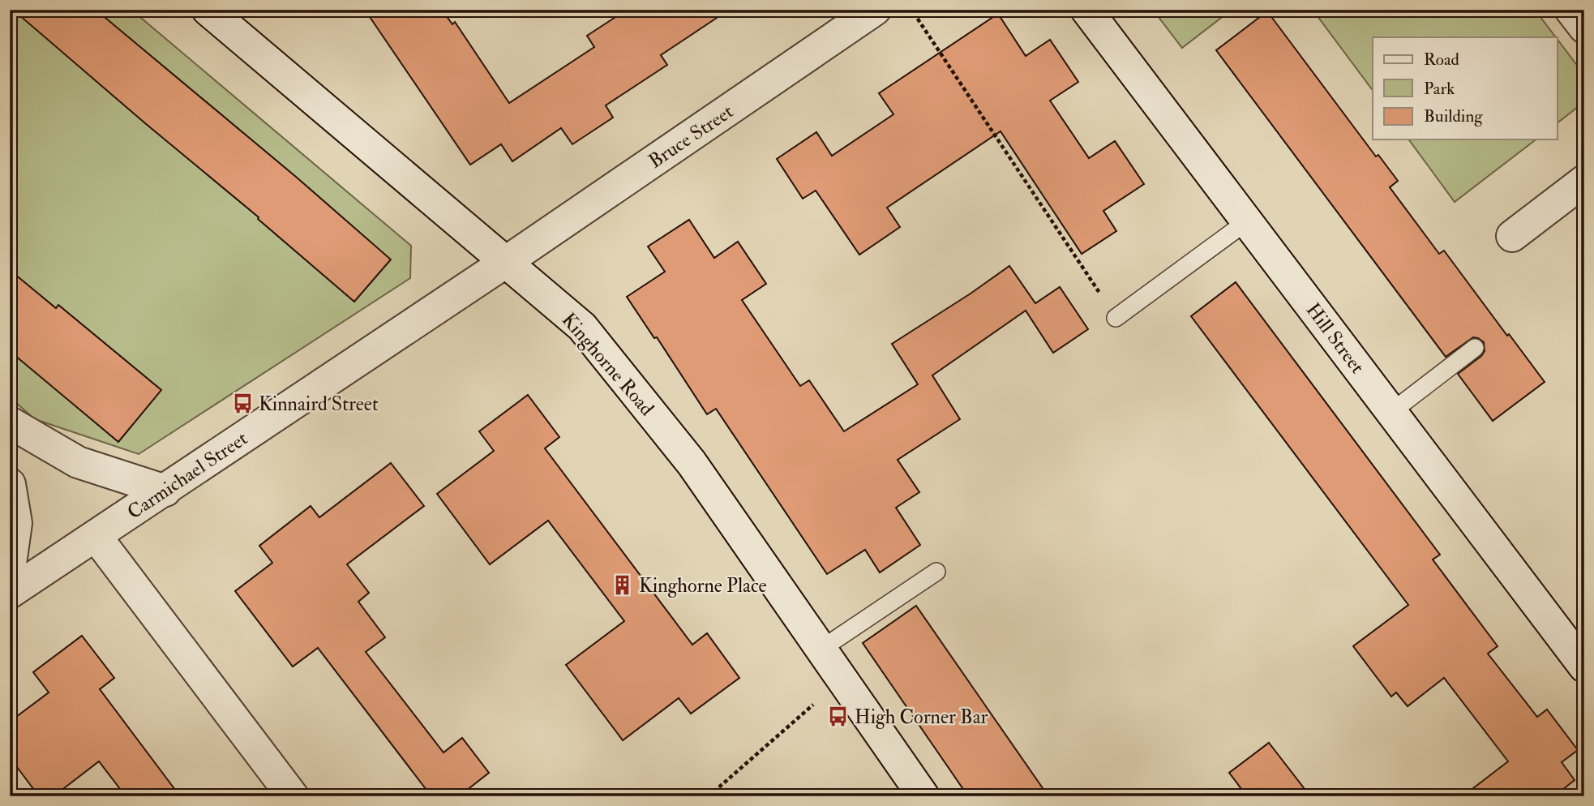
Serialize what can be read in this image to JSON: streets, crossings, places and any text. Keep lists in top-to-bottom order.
{
  "streets": {
    "street": [
      "Bruce Street",
      "Hill Street",
      "Kinghorne Road",
      "Carmichael Street"
    ]
  },
  "crossings": [
    ["Bruce Street", "Kinghorne Road"],
    ["Bruce Street", "Carmichael Street"],
    ["Kinghorne Road", "Carmichael Street"]
  ],
  "places": {
    "bus stop": ["Kinnaird Street", "High Corner Bar"],
    "building": ["Kinghorne Place"]
  },
  "legend": ["Road", "Park", "Building"]
}
